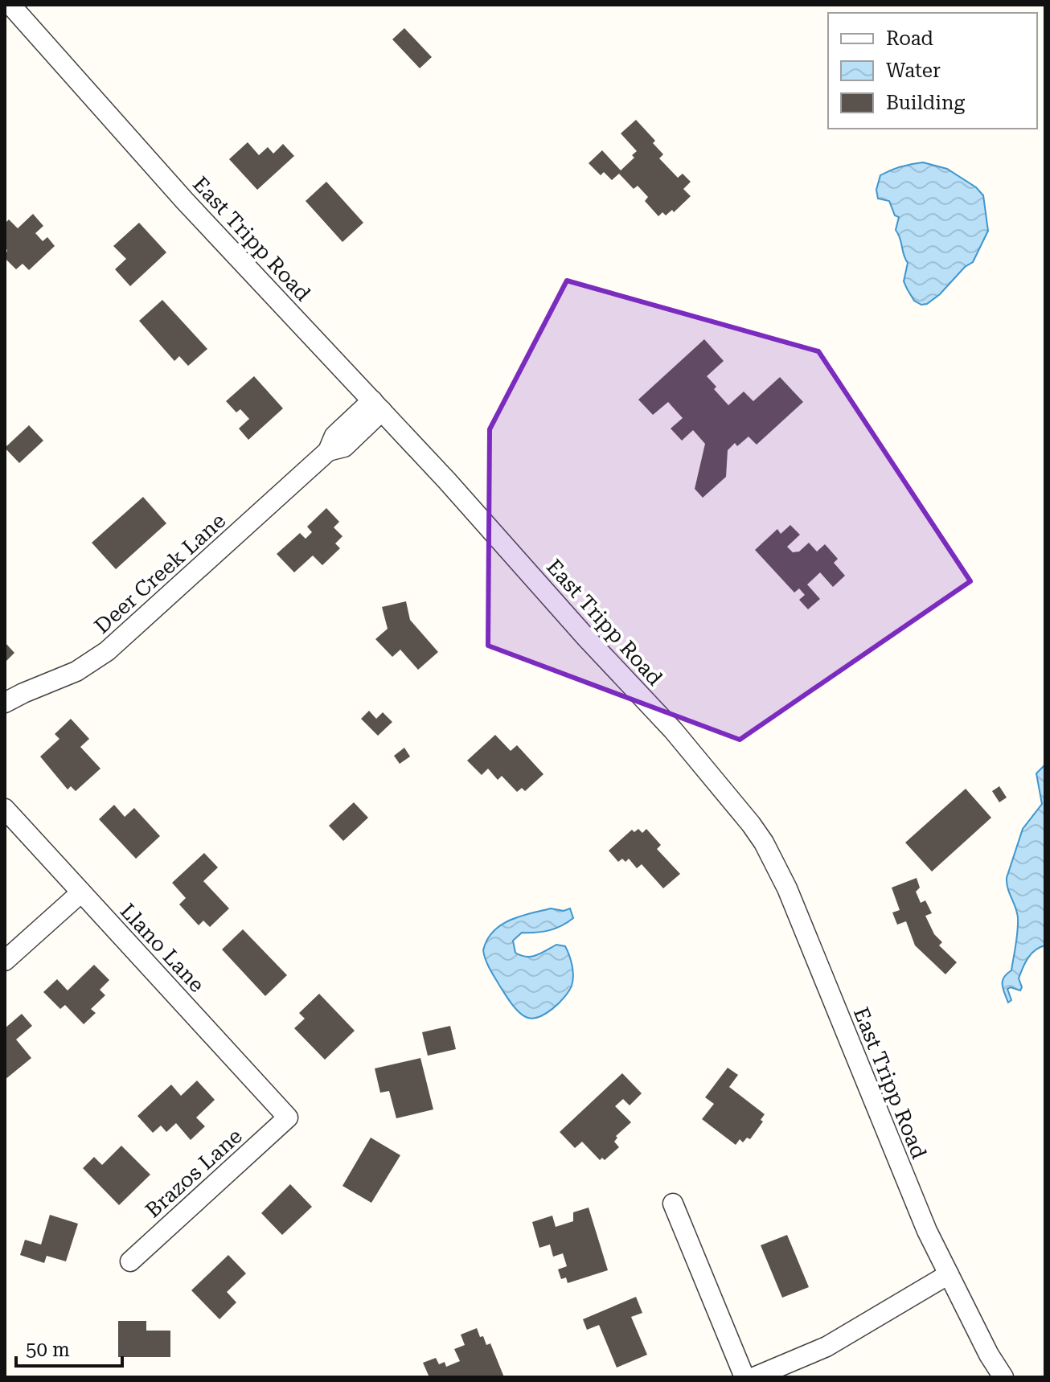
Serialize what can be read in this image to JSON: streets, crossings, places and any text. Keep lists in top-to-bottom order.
{
  "streets": {
    "street": [
      "East Tripp Road",
      "Deer Creek Lane",
      "Llano Lane",
      "Brazos Lane"
    ]
  },
  "crossings": [
    ["East Tripp Road", "Deer Creek Lane"],
    ["Llano Lane", "Brazos Lane"]
  ],
  "legend": ["Road", "Water", "Building"],
  "scale_bar": "50 m"
}
